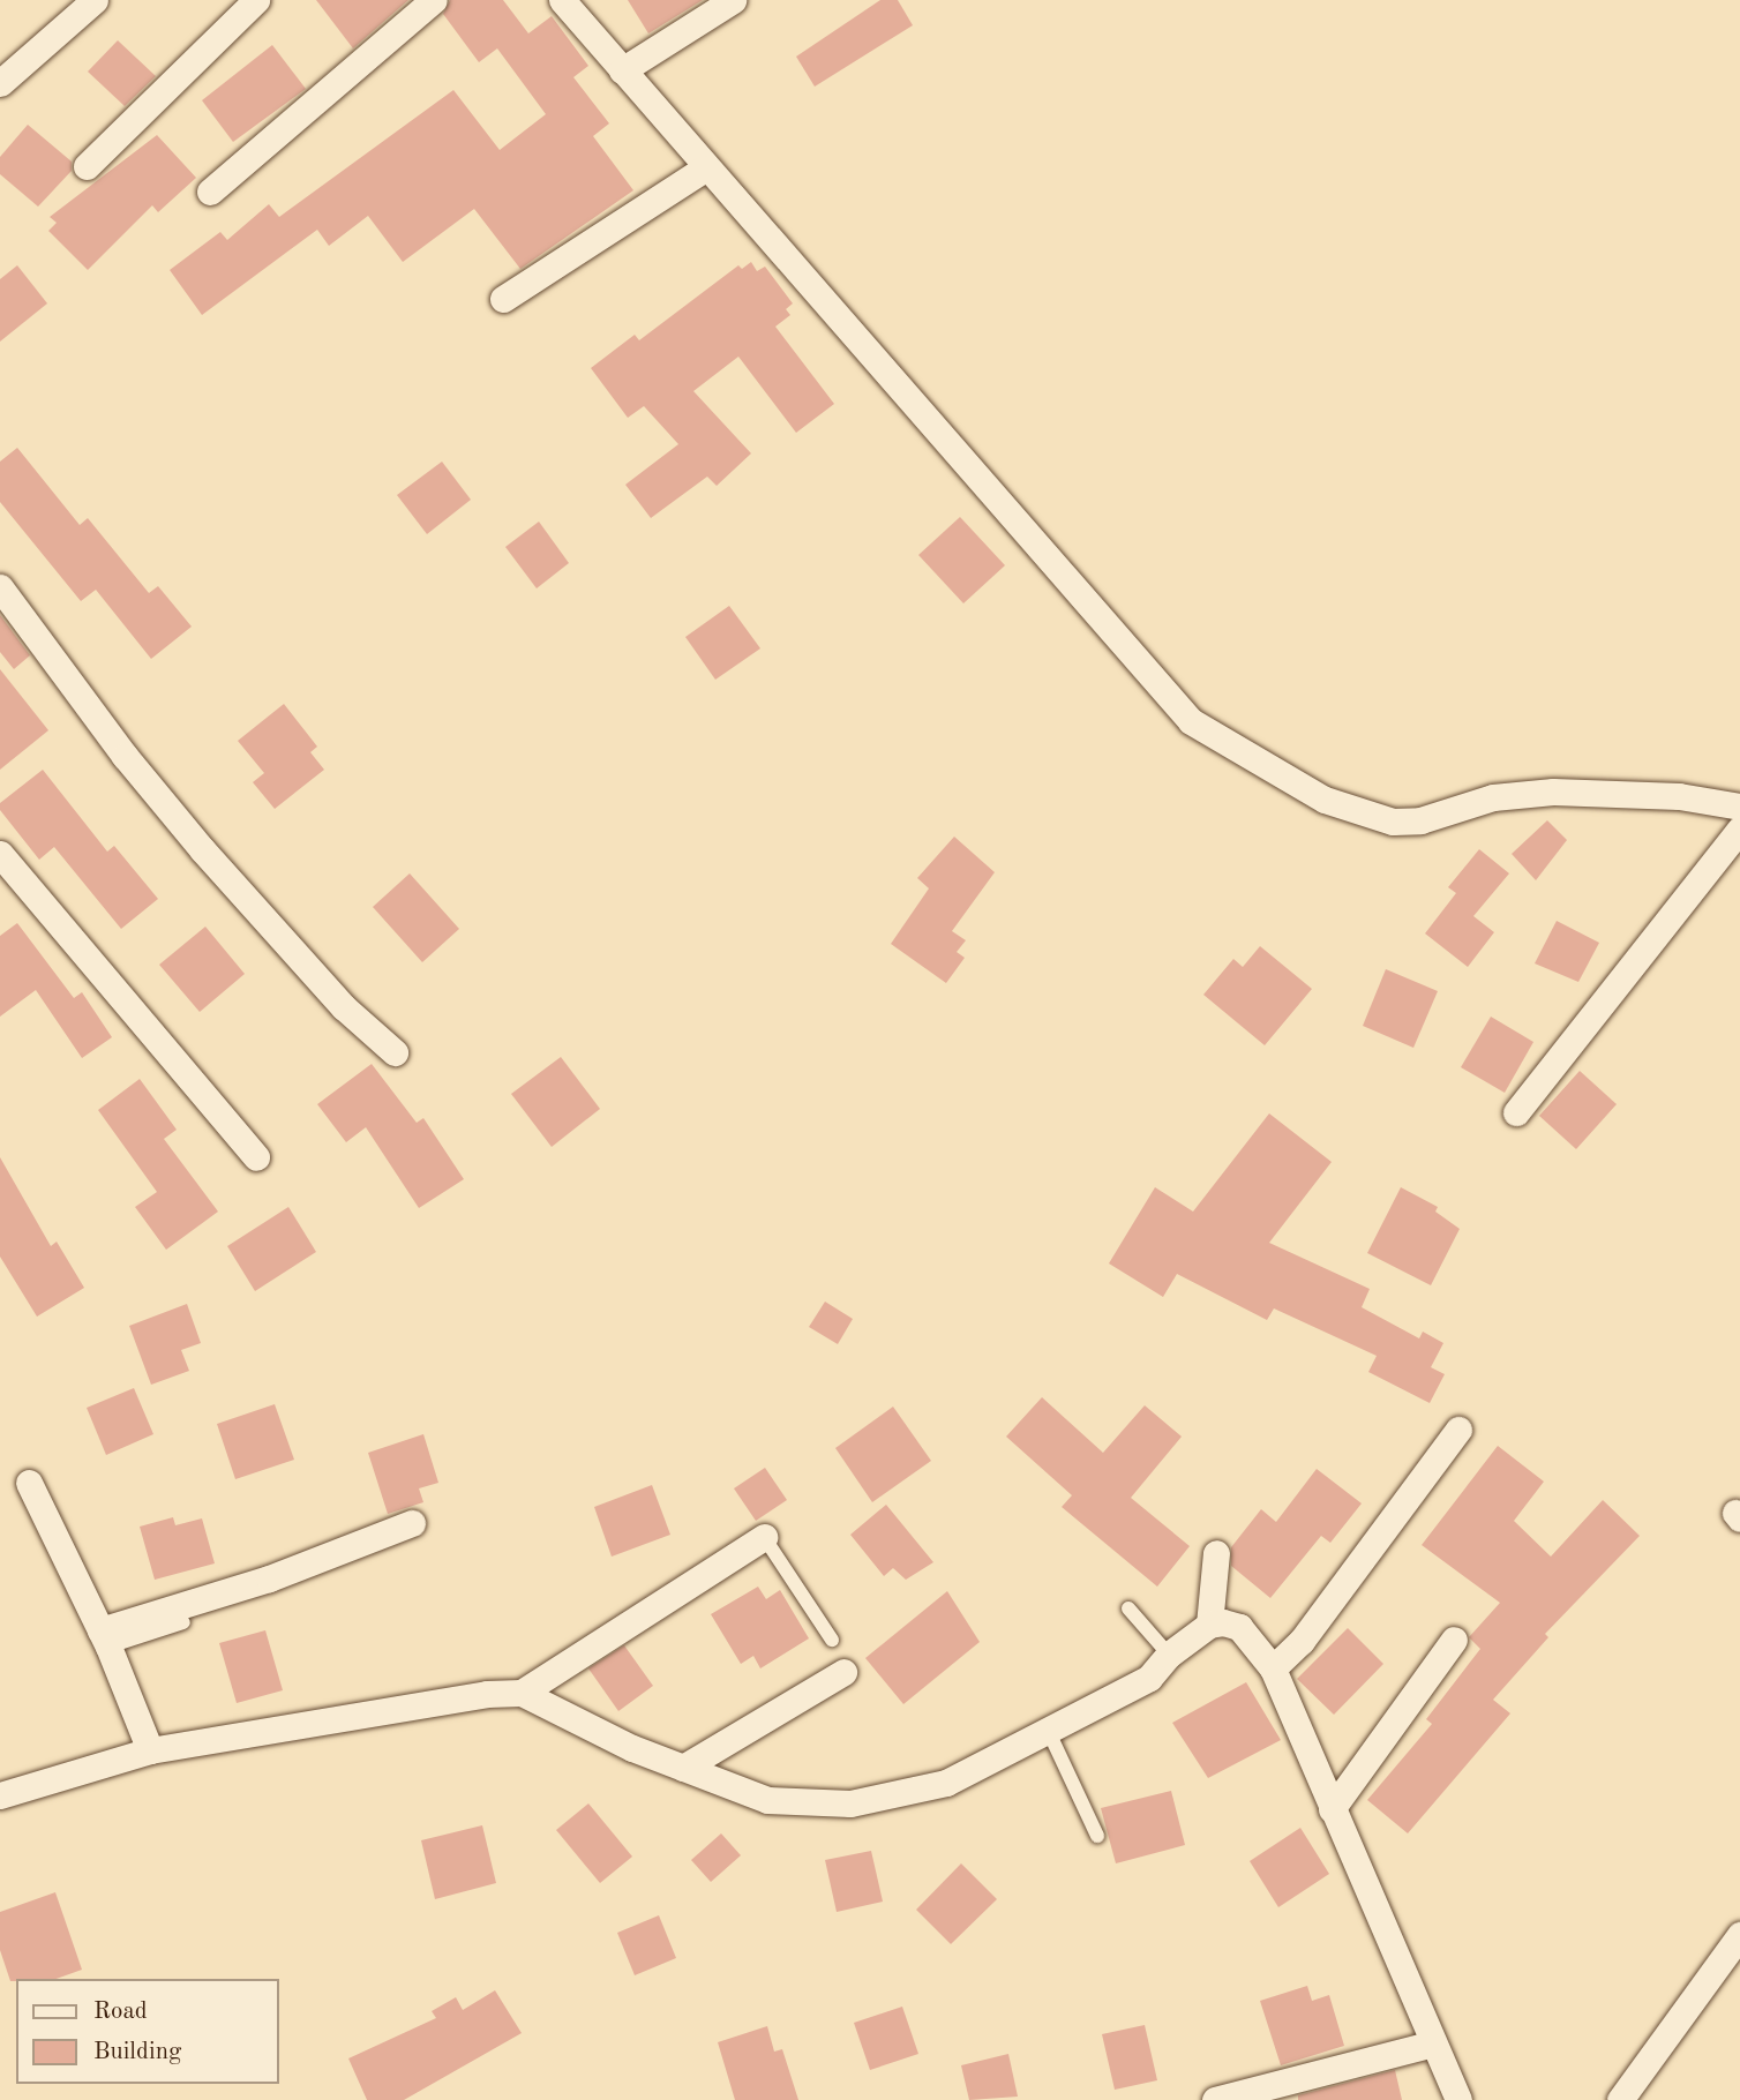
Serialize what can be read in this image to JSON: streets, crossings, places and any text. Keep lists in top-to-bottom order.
{
  "legend": ["Road", "Building"]
}
